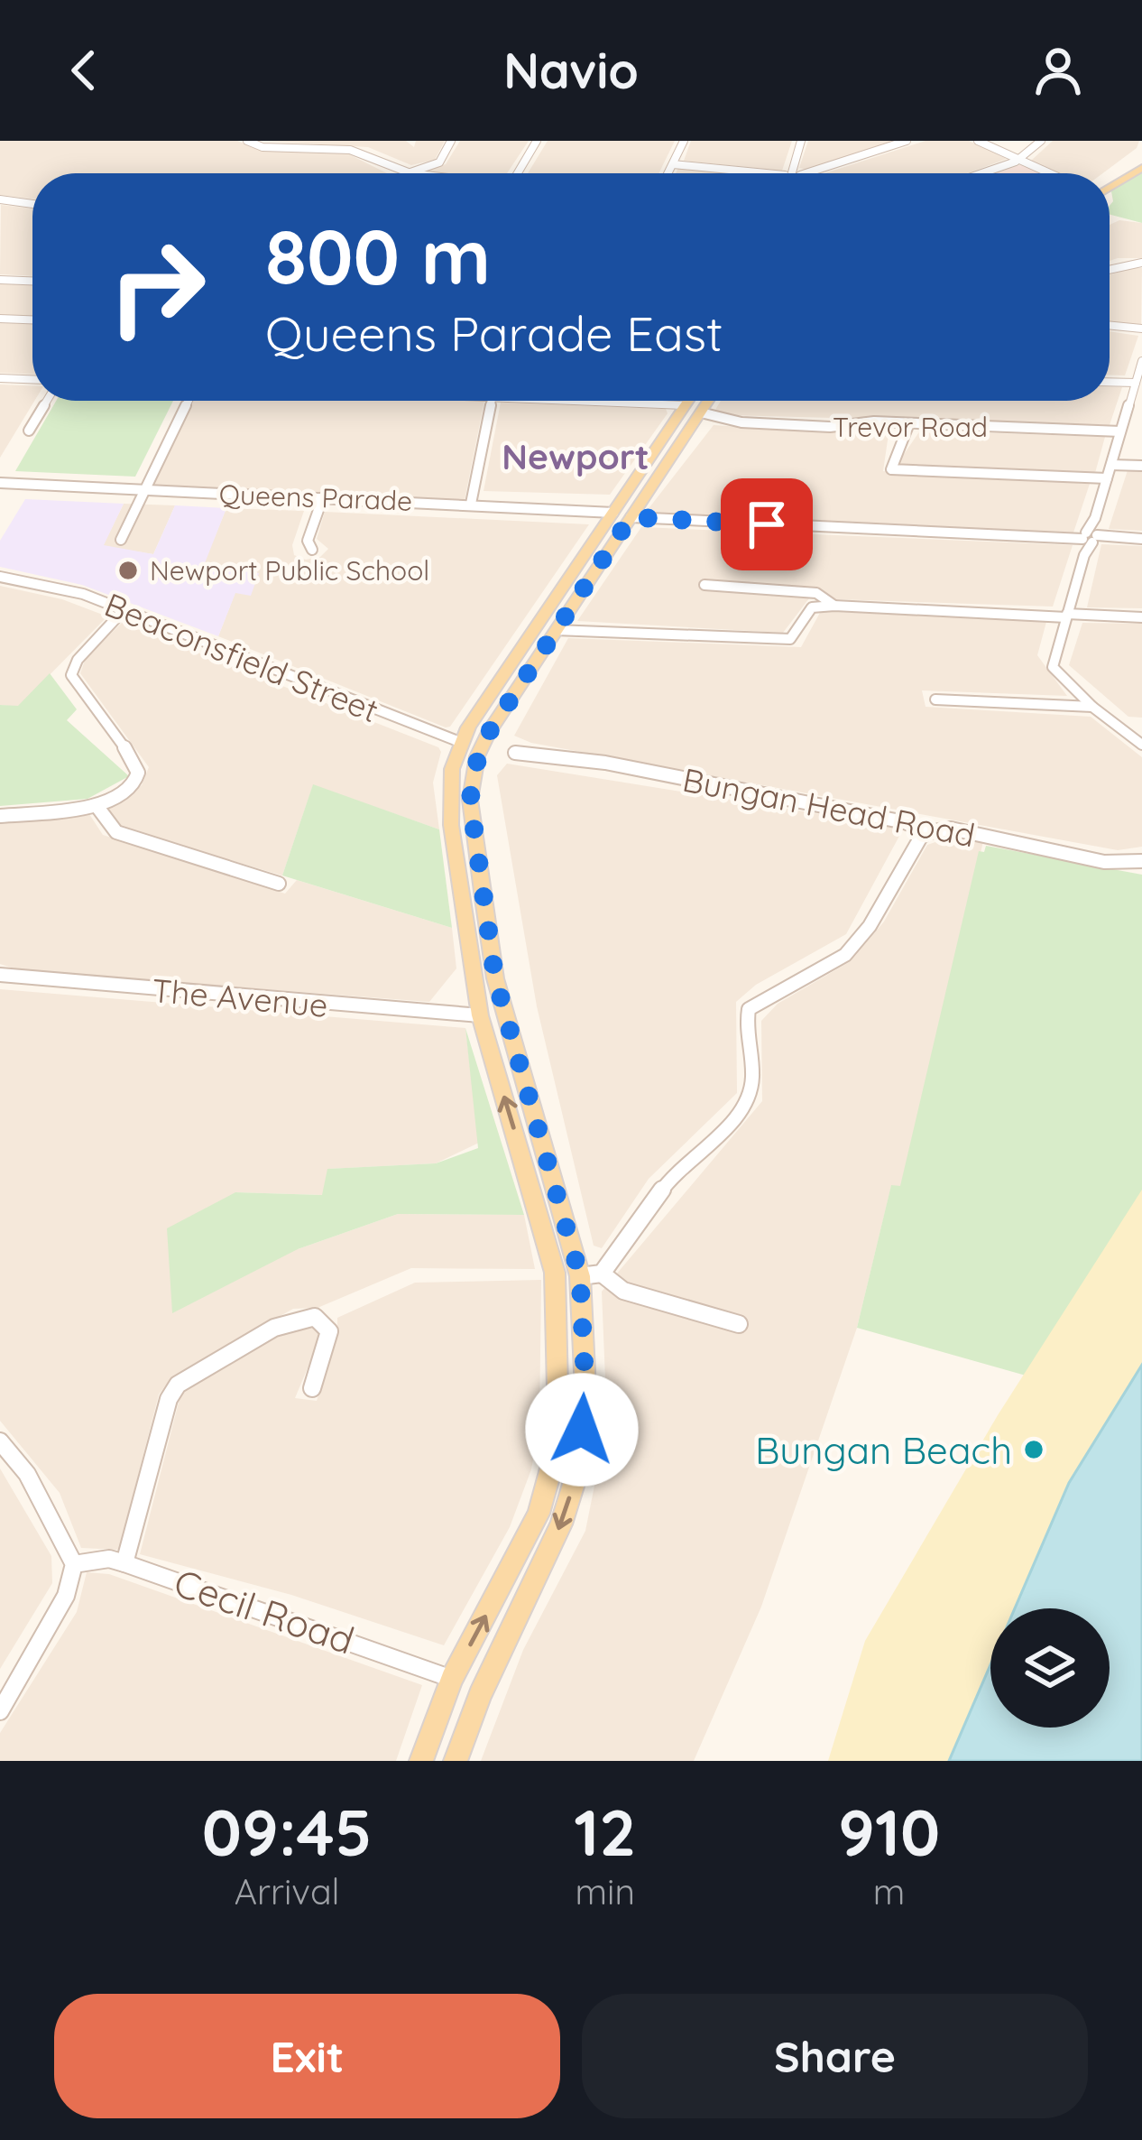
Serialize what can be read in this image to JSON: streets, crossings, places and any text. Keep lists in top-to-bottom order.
{
  "streets": {
    "main road": ["Queens Parade"],
    "street": [
      "Trevor Road",
      "Beaconsfield Street",
      "Bungan Head Road",
      "The Avenue",
      "Cecil Road"
    ]
  },
  "districts": ["Newport"],
  "places": ["Newport Public School", "Bungan Beach"],
  "page": {
    "header": "Navio",
    "turn": ["800 m", "Queens Parade East"],
    "eta": [
      "09:45",
      "Arrival",
      "12",
      "min",
      "910",
      "m"
    ],
    "buttons": ["Exit", "Share"]
  }
}
